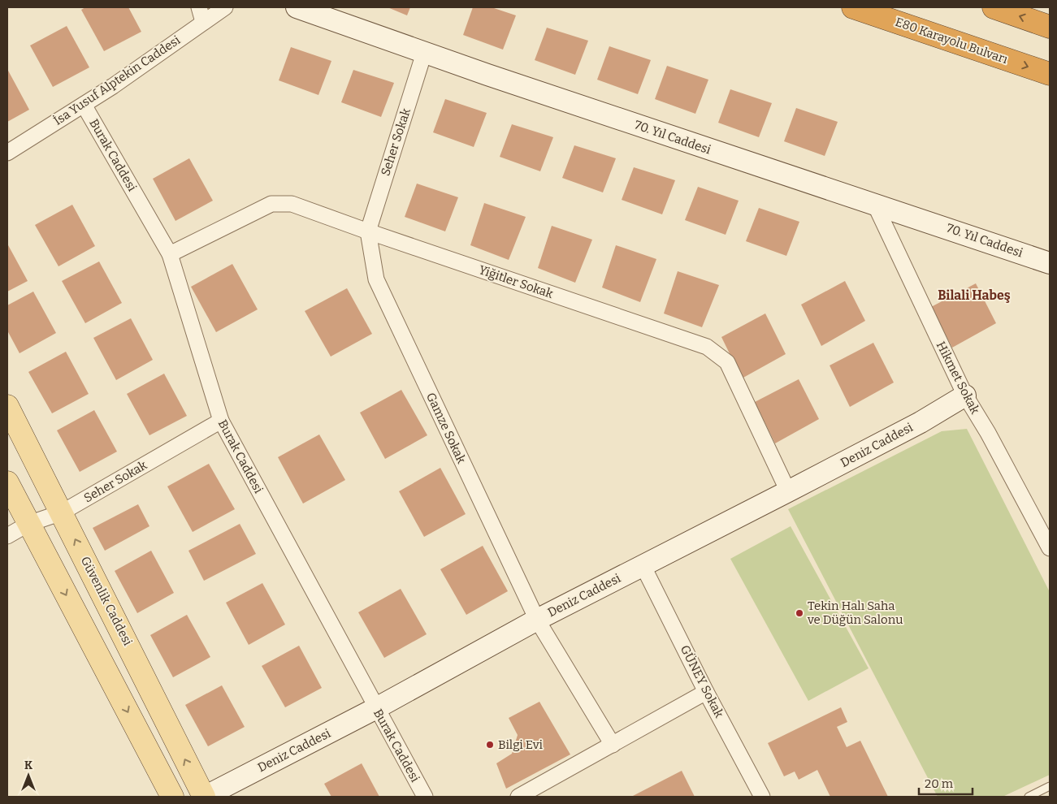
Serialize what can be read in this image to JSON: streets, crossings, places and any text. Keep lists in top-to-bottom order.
{
  "streets": {
    "highway": ["E80 Karayolu Bulvarı"],
    "main road": ["Güvenlik Caddesi"],
    "street": [
      "İsa Yusuf Alptekin Caddesi",
      "70. Yıl Caddesi",
      "Seher Sokak",
      "Burak Caddesi",
      "Yiğitler Sokak",
      "Hikmet Sokak",
      "Gamze Sokak",
      "Deniz Caddesi",
      "GÜNEY Sokak"
    ]
  },
  "crossings": [
    ["İsa Yusuf Alptekin Caddesi", "Burak Caddesi"],
    ["70. Yıl Caddesi", "Seher Sokak"],
    ["70. Yıl Caddesi", "Hikmet Sokak"],
    ["Seher Sokak", "Burak Caddesi"],
    ["Seher Sokak", "Yiğitler Sokak"],
    ["Seher Sokak", "Gamze Sokak"],
    ["Seher Sokak", "Güvenlik Caddesi"],
    ["Burak Caddesi", "Yiğitler Sokak"],
    ["Burak Caddesi", "Deniz Caddesi"],
    ["Yiğitler Sokak", "Gamze Sokak"],
    ["Yiğitler Sokak", "Deniz Caddesi"],
    ["Hikmet Sokak", "Deniz Caddesi"],
    ["Gamze Sokak", "Deniz Caddesi"],
    ["Deniz Caddesi", "Güvenlik Caddesi"],
    ["Deniz Caddesi", "GÜNEY Sokak"]
  ],
  "one_way": ["E80 Karayolu Bulvarı"],
  "districts": ["Bilali Habeş"],
  "places": ["Tekin Halı Saha ve Düğün Salonu", "Bilgi Evi"],
  "scale_bar": "20 m",
  "north": "top"
}
